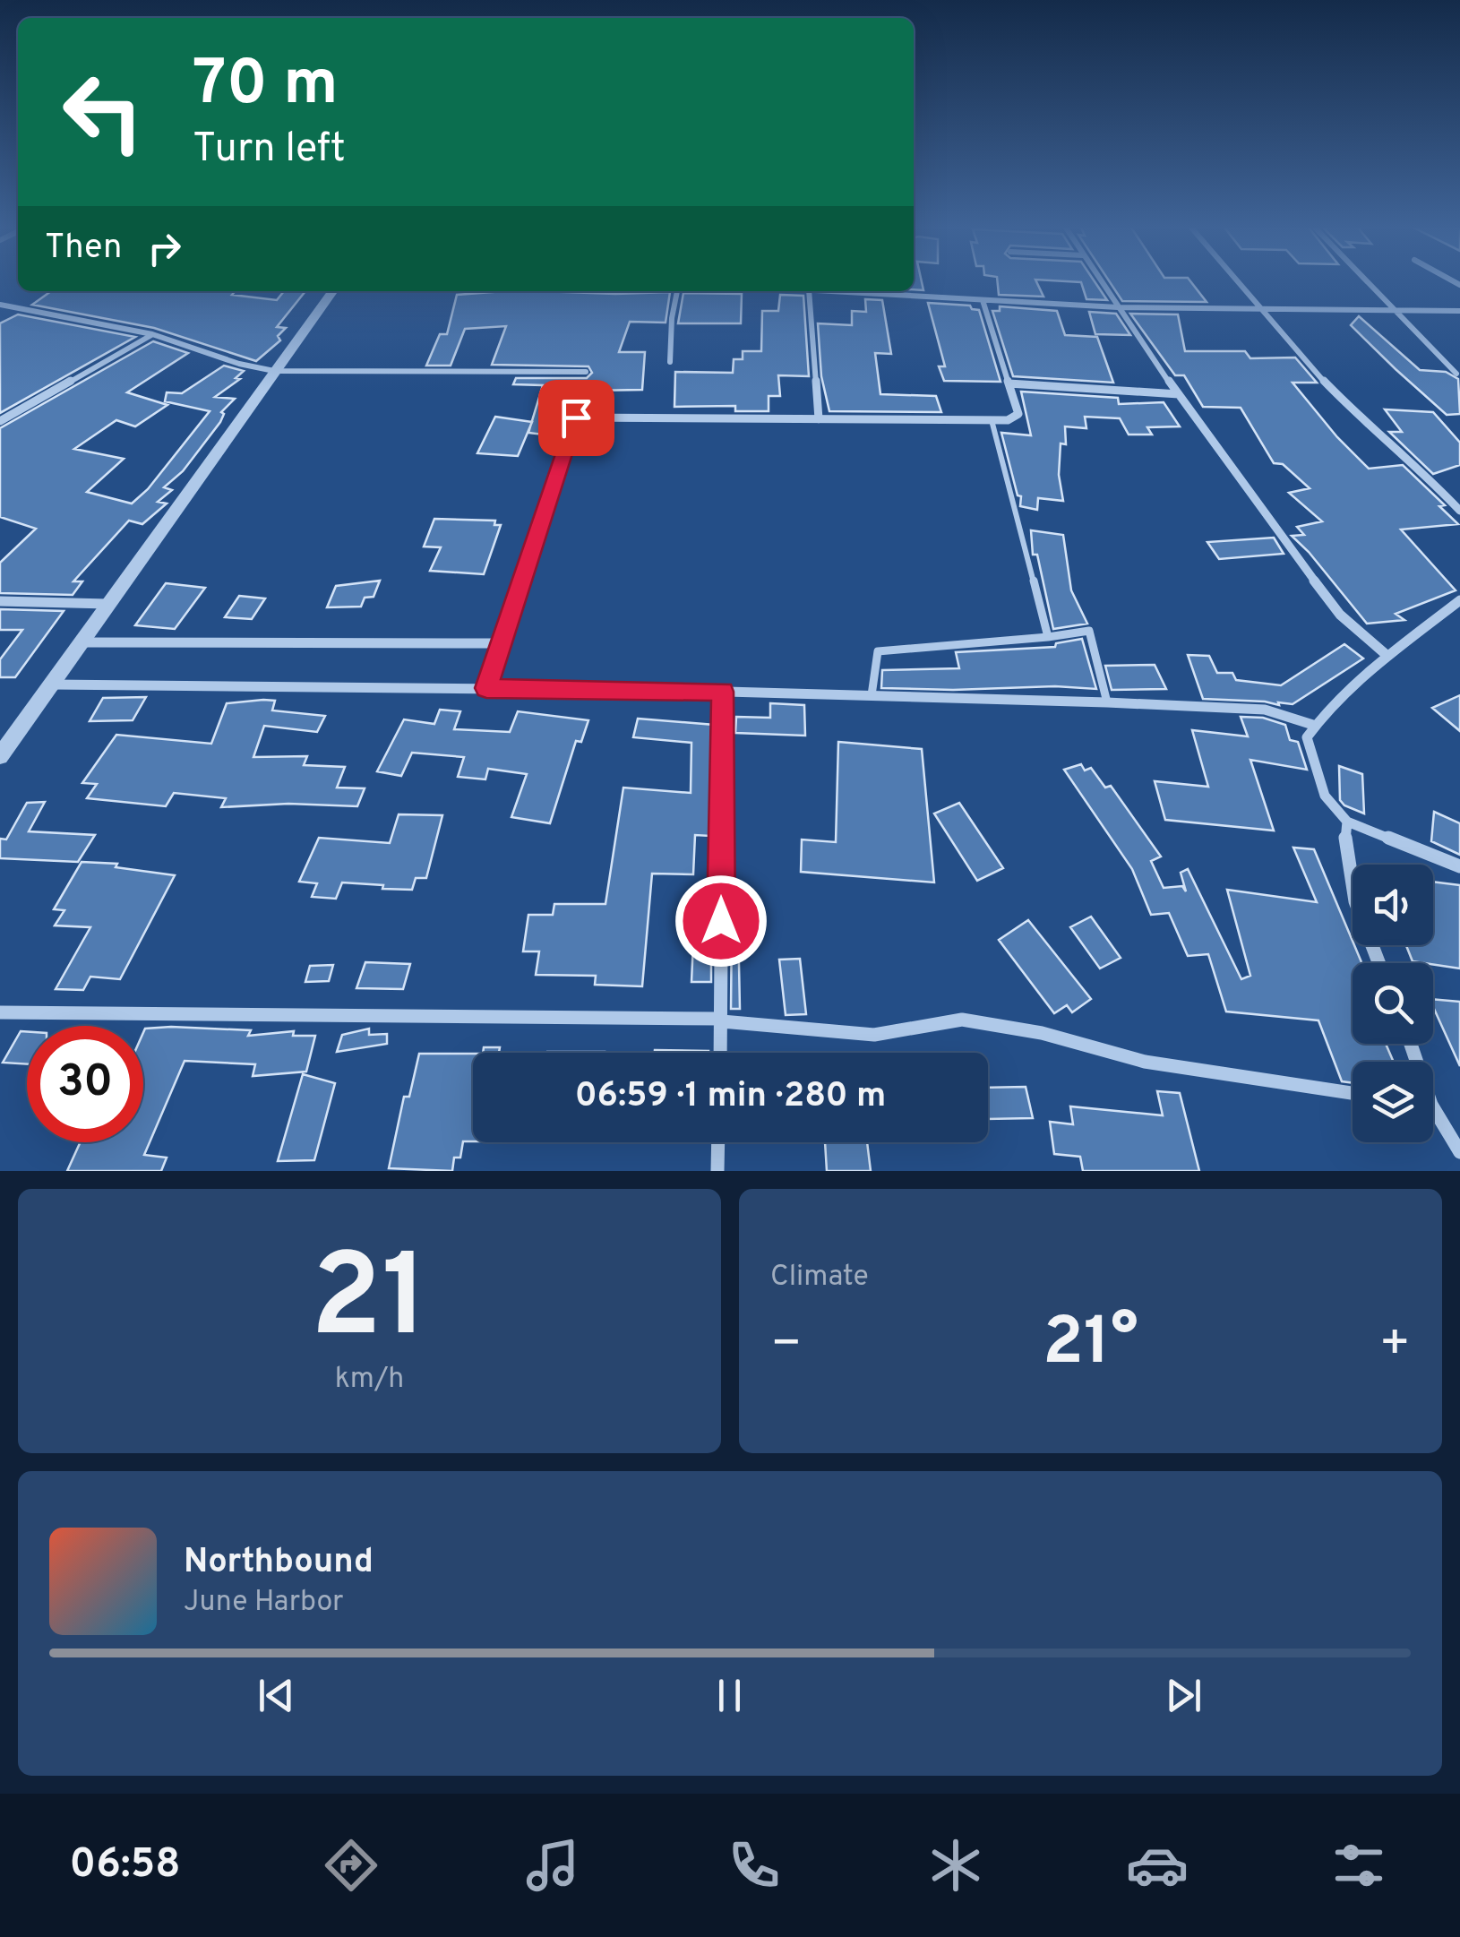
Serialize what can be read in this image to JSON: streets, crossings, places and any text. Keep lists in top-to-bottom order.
{
  "page": {
    "turn": ["70 m", "Turn left"],
    "then": "Then",
    "limit": "30",
    "trip": "06:59 · 1 min · 280 m",
    "tile": [
      ["21", "km/h"],
      "Climate"
    ],
    "heat": ["−", "21°", "+"],
    "song": ["Northbound", "June Harbor"],
    "tabs": "06:58"
  }
}
